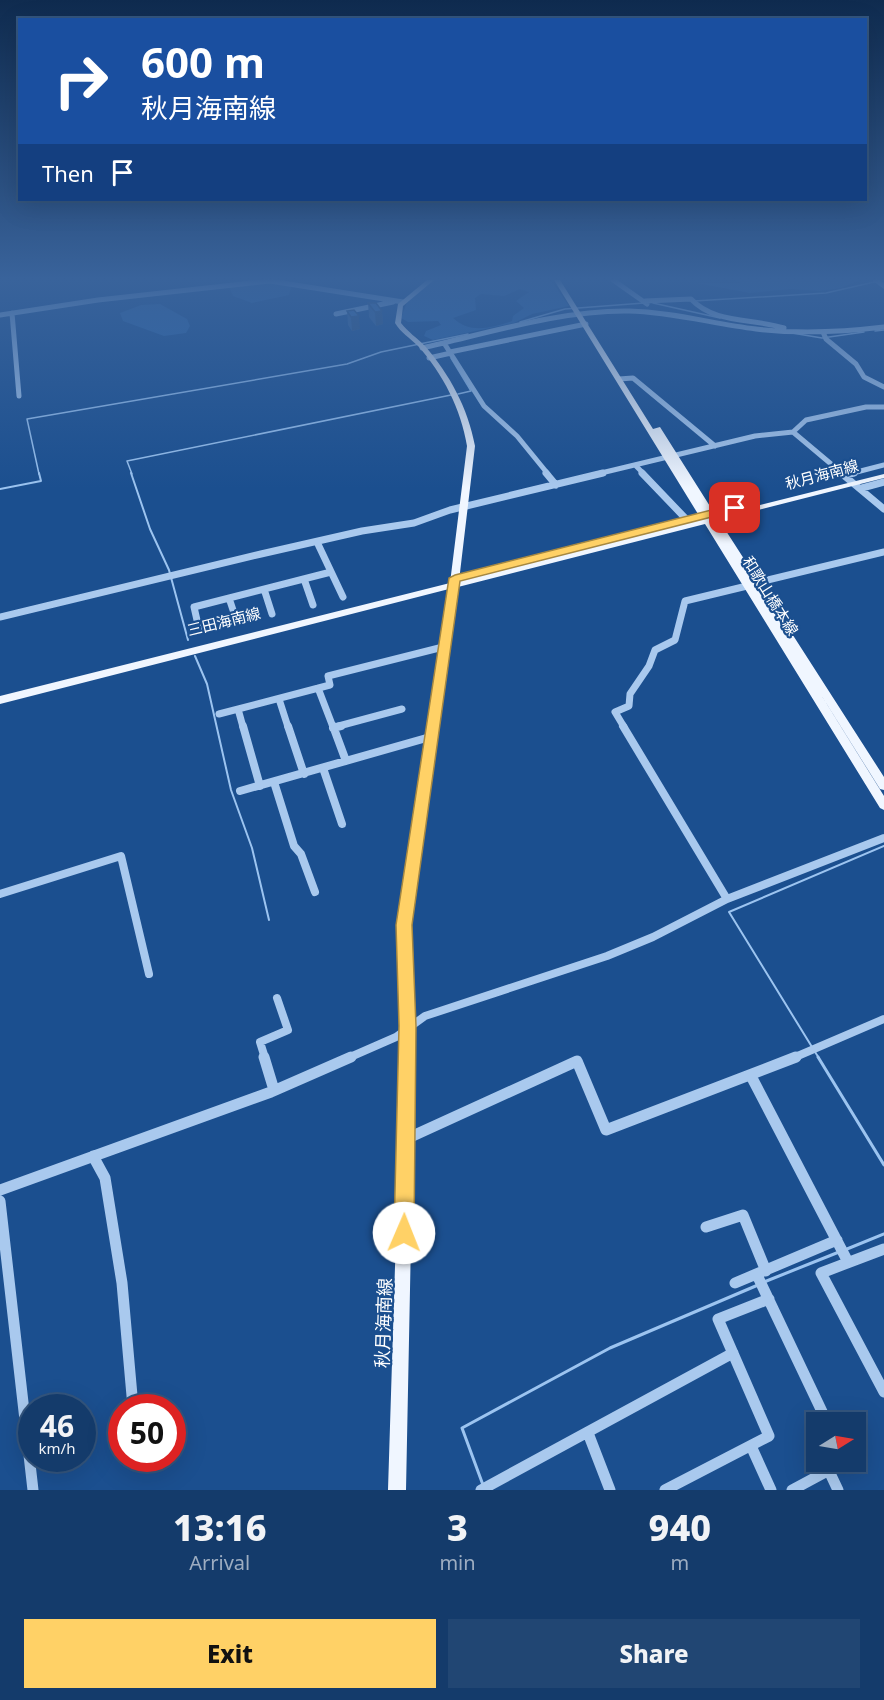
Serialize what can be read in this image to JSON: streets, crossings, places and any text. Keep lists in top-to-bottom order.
{
  "streets": {
    "main road": ["秋月海南線", "和歌山橋本線", "三田海南線"]
  },
  "crossings": [
    ["秋月海南線", "和歌山橋本線"],
    ["秋月海南線", "三田海南線"]
  ],
  "north": "right",
  "page": {
    "turn": ["600 m", "秋月海南線"],
    "then": "Then",
    "speed": "46 km/h",
    "limit": "50",
    "eta": [
      "13:16",
      "Arrival",
      "3",
      "min",
      "940",
      "m"
    ],
    "buttons": ["Exit", "Share"]
  }
}
